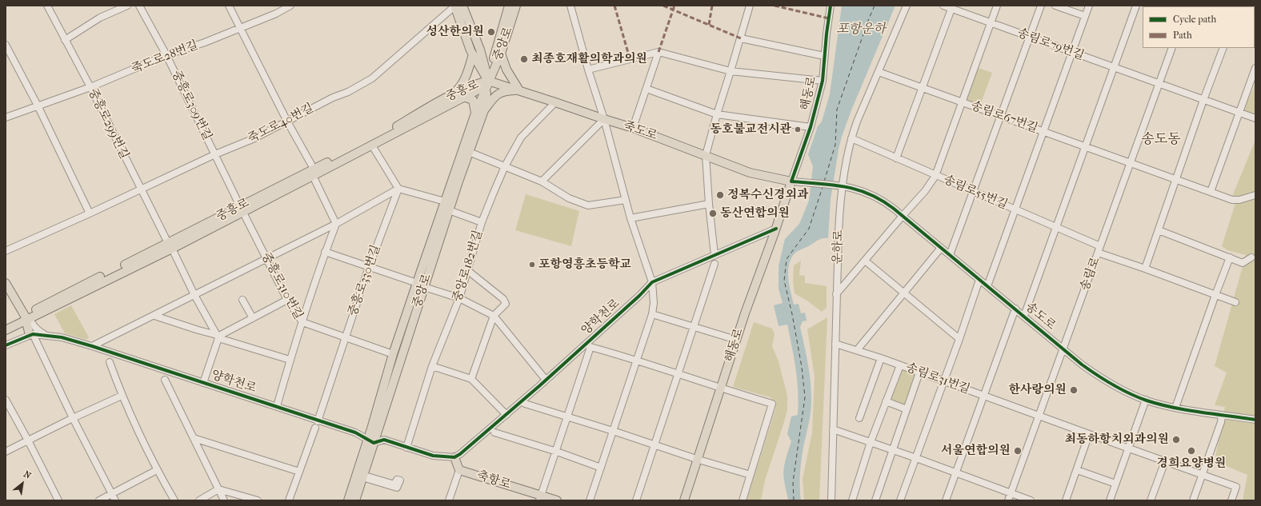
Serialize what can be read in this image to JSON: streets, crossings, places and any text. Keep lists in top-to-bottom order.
{
  "streets": {
    "main road": [
      "중앙로",
      "중흥로",
      "해동로",
      "죽도로",
      "축항로"
    ],
    "street": [
      "송림로79번길",
      "죽도로28번길",
      "중흥로309번길",
      "송림로67번길",
      "중흥로299번길",
      "죽도로40번길",
      "송림로55번길",
      "운하로",
      "중앙로182번길",
      "송림로",
      "중흥로330번길",
      "중흥로310번길",
      "송도로",
      "양학천로",
      "송림로31번길"
    ]
  },
  "crossings": [
    ["중앙로", "중흥로"],
    ["중앙로", "죽도로"],
    ["중앙로", "중흥로330번길"],
    ["중앙로", "양학천로"],
    ["송림로79번길", "송림로"],
    ["죽도로28번길", "중흥로309번길"],
    ["죽도로28번길", "중흥로299번길"],
    ["중흥로", "중흥로309번길"],
    ["중흥로", "중흥로299번길"],
    ["중흥로", "죽도로"],
    ["중흥로", "중흥로310번길"],
    ["해동로", "죽도로"],
    ["해동로", "송도로"],
    ["해동로", "양학천로"],
    ["중흥로309번길", "죽도로40번길"],
    ["중흥로309번길", "중흥로310번길"],
    ["송림로67번길", "운하로"],
    ["송림로67번길", "송림로"],
    ["중흥로299번길", "죽도로40번길"],
    ["죽도로", "중앙로182번길"],
    ["죽도로", "송도로"],
    ["송림로55번길", "운하로"],
    ["송림로55번길", "송림로"],
    ["운하로", "송도로"],
    ["운하로", "송림로31번길"],
    ["송림로", "송도로"],
    ["송림로", "송림로31번길"],
    ["중흥로330번길", "양학천로"],
    ["중흥로310번길", "양학천로"]
  ],
  "districts": ["송도동"],
  "water": ["포항운하"],
  "places": [
    "성산한의원",
    "최종호재활의학과의원",
    "동호불교전시관",
    "정복수신경외과",
    "동산연합의원",
    "포항영흥초등학교",
    "한사랑의원",
    "최동하항치외과의원",
    "서울연합의원",
    "경희요양병원"
  ],
  "legend": ["Cycle path", "Path"],
  "north": "top right"
}
